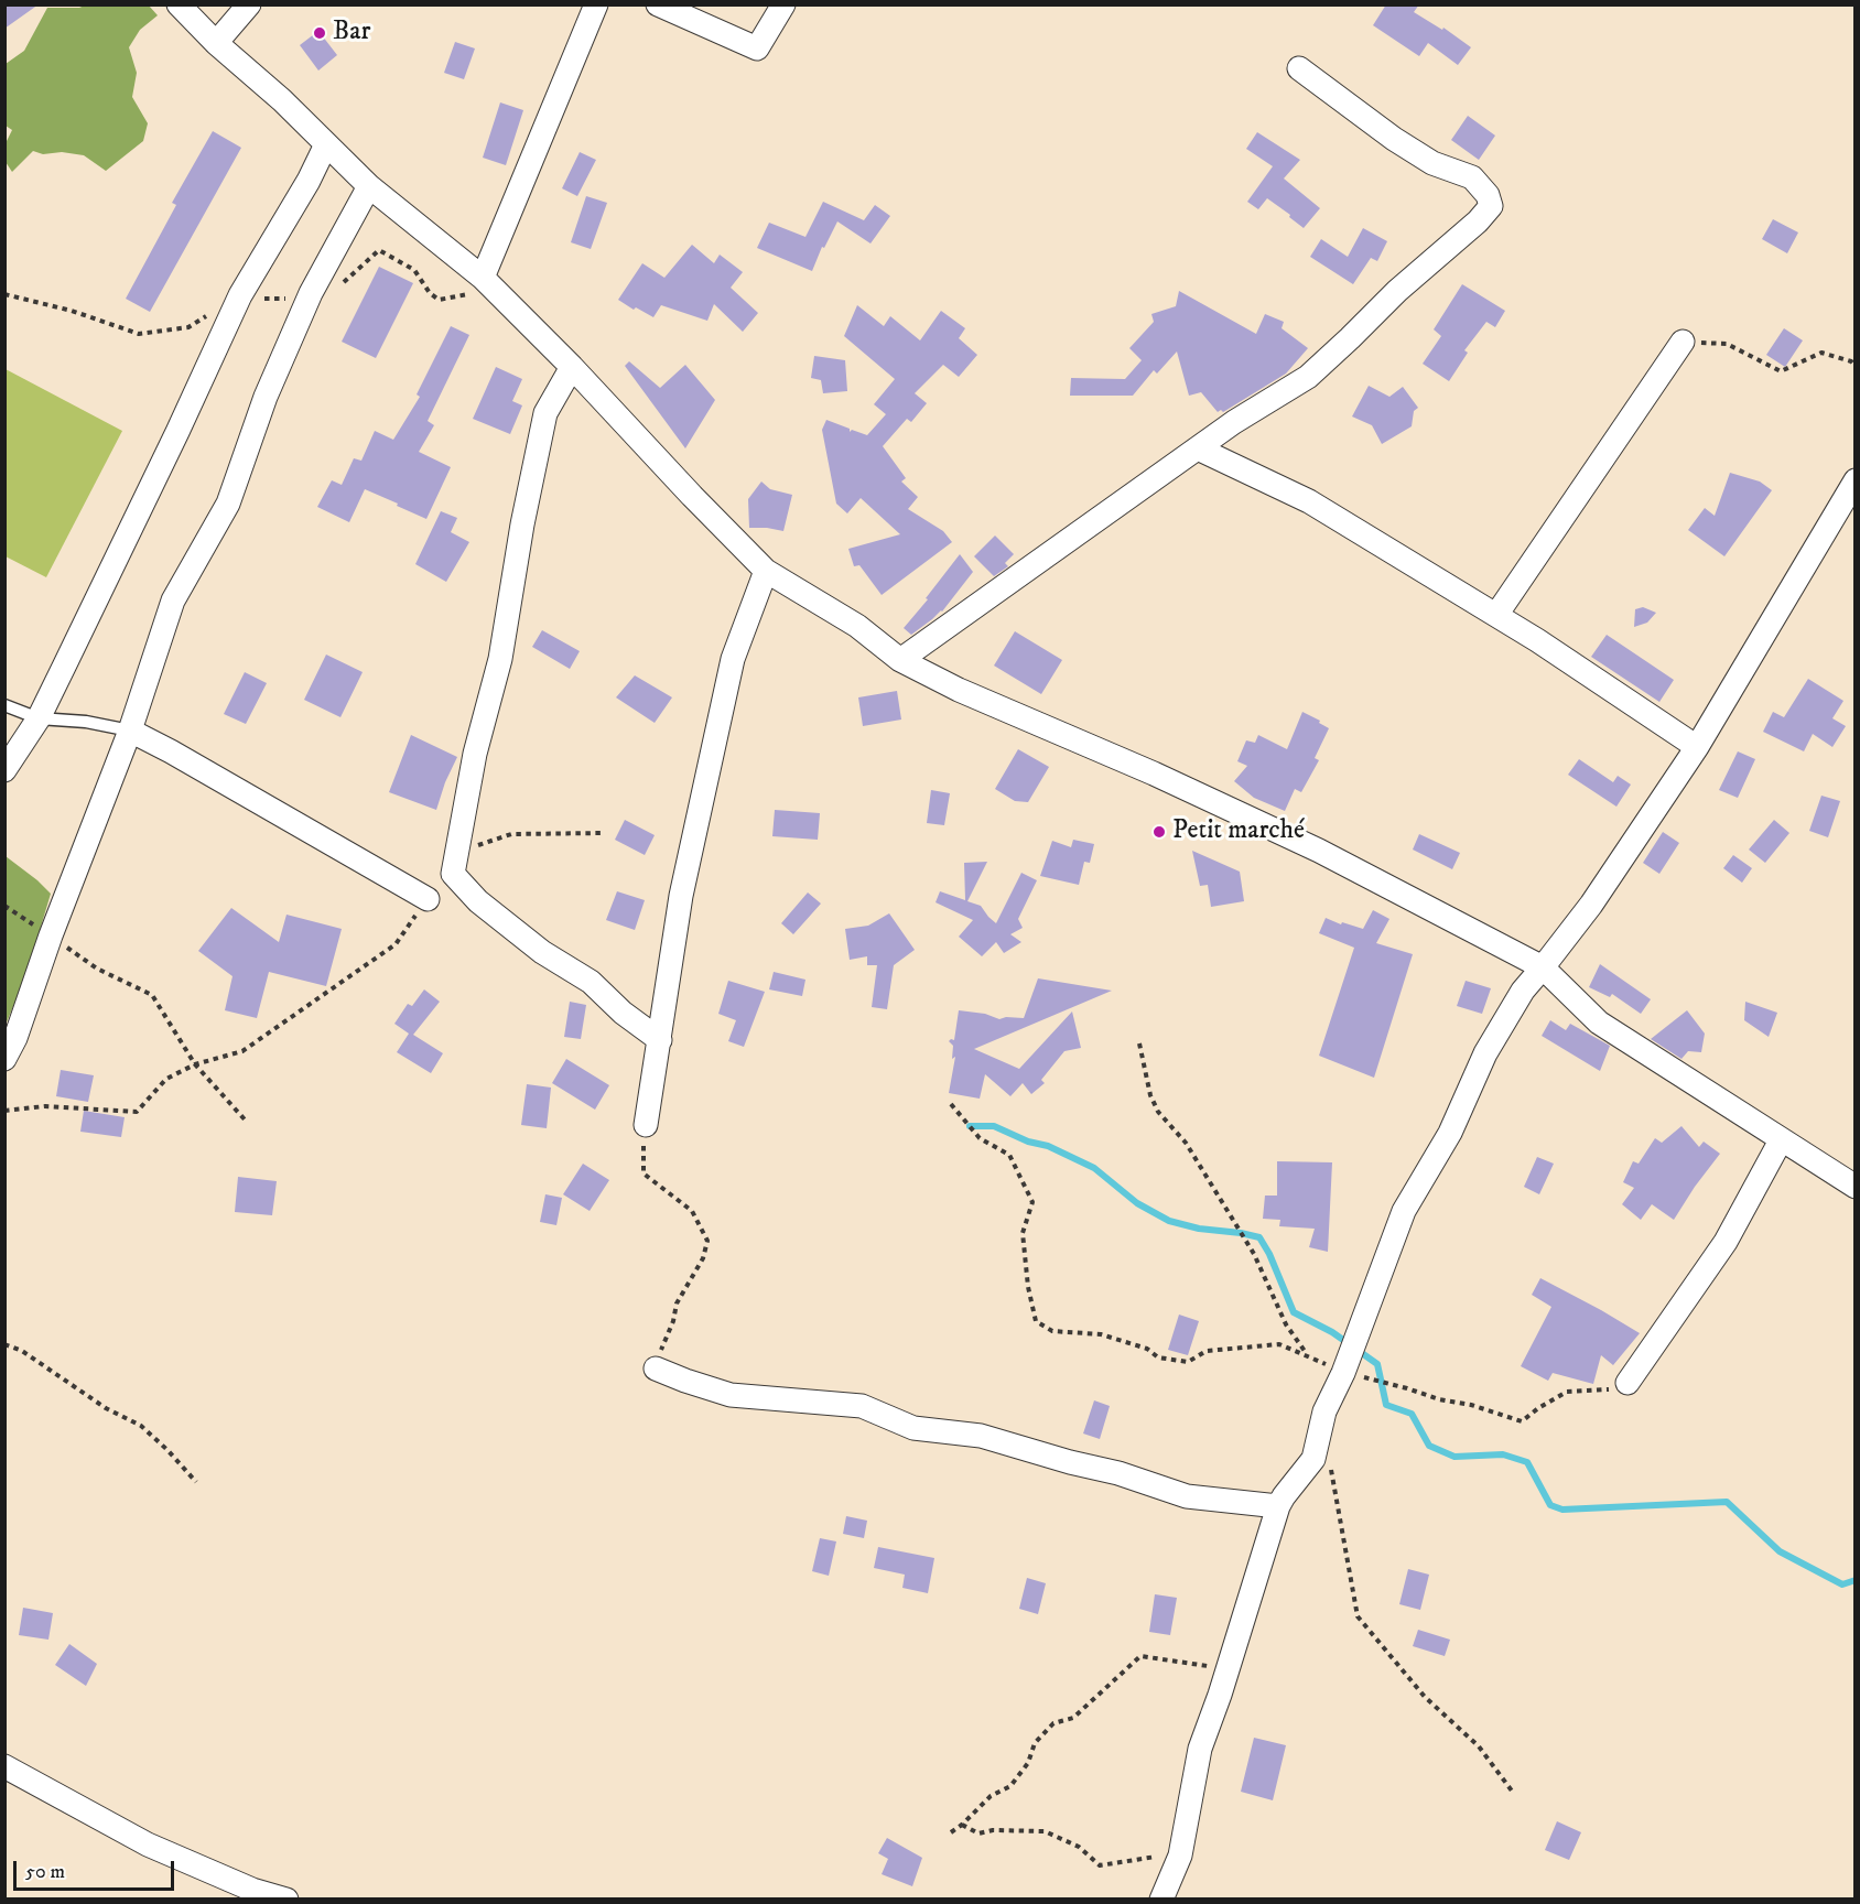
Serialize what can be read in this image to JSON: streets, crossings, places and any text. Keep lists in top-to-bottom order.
{
  "places": ["Bar", "Petit marché"],
  "scale_bar": "50 m"
}
